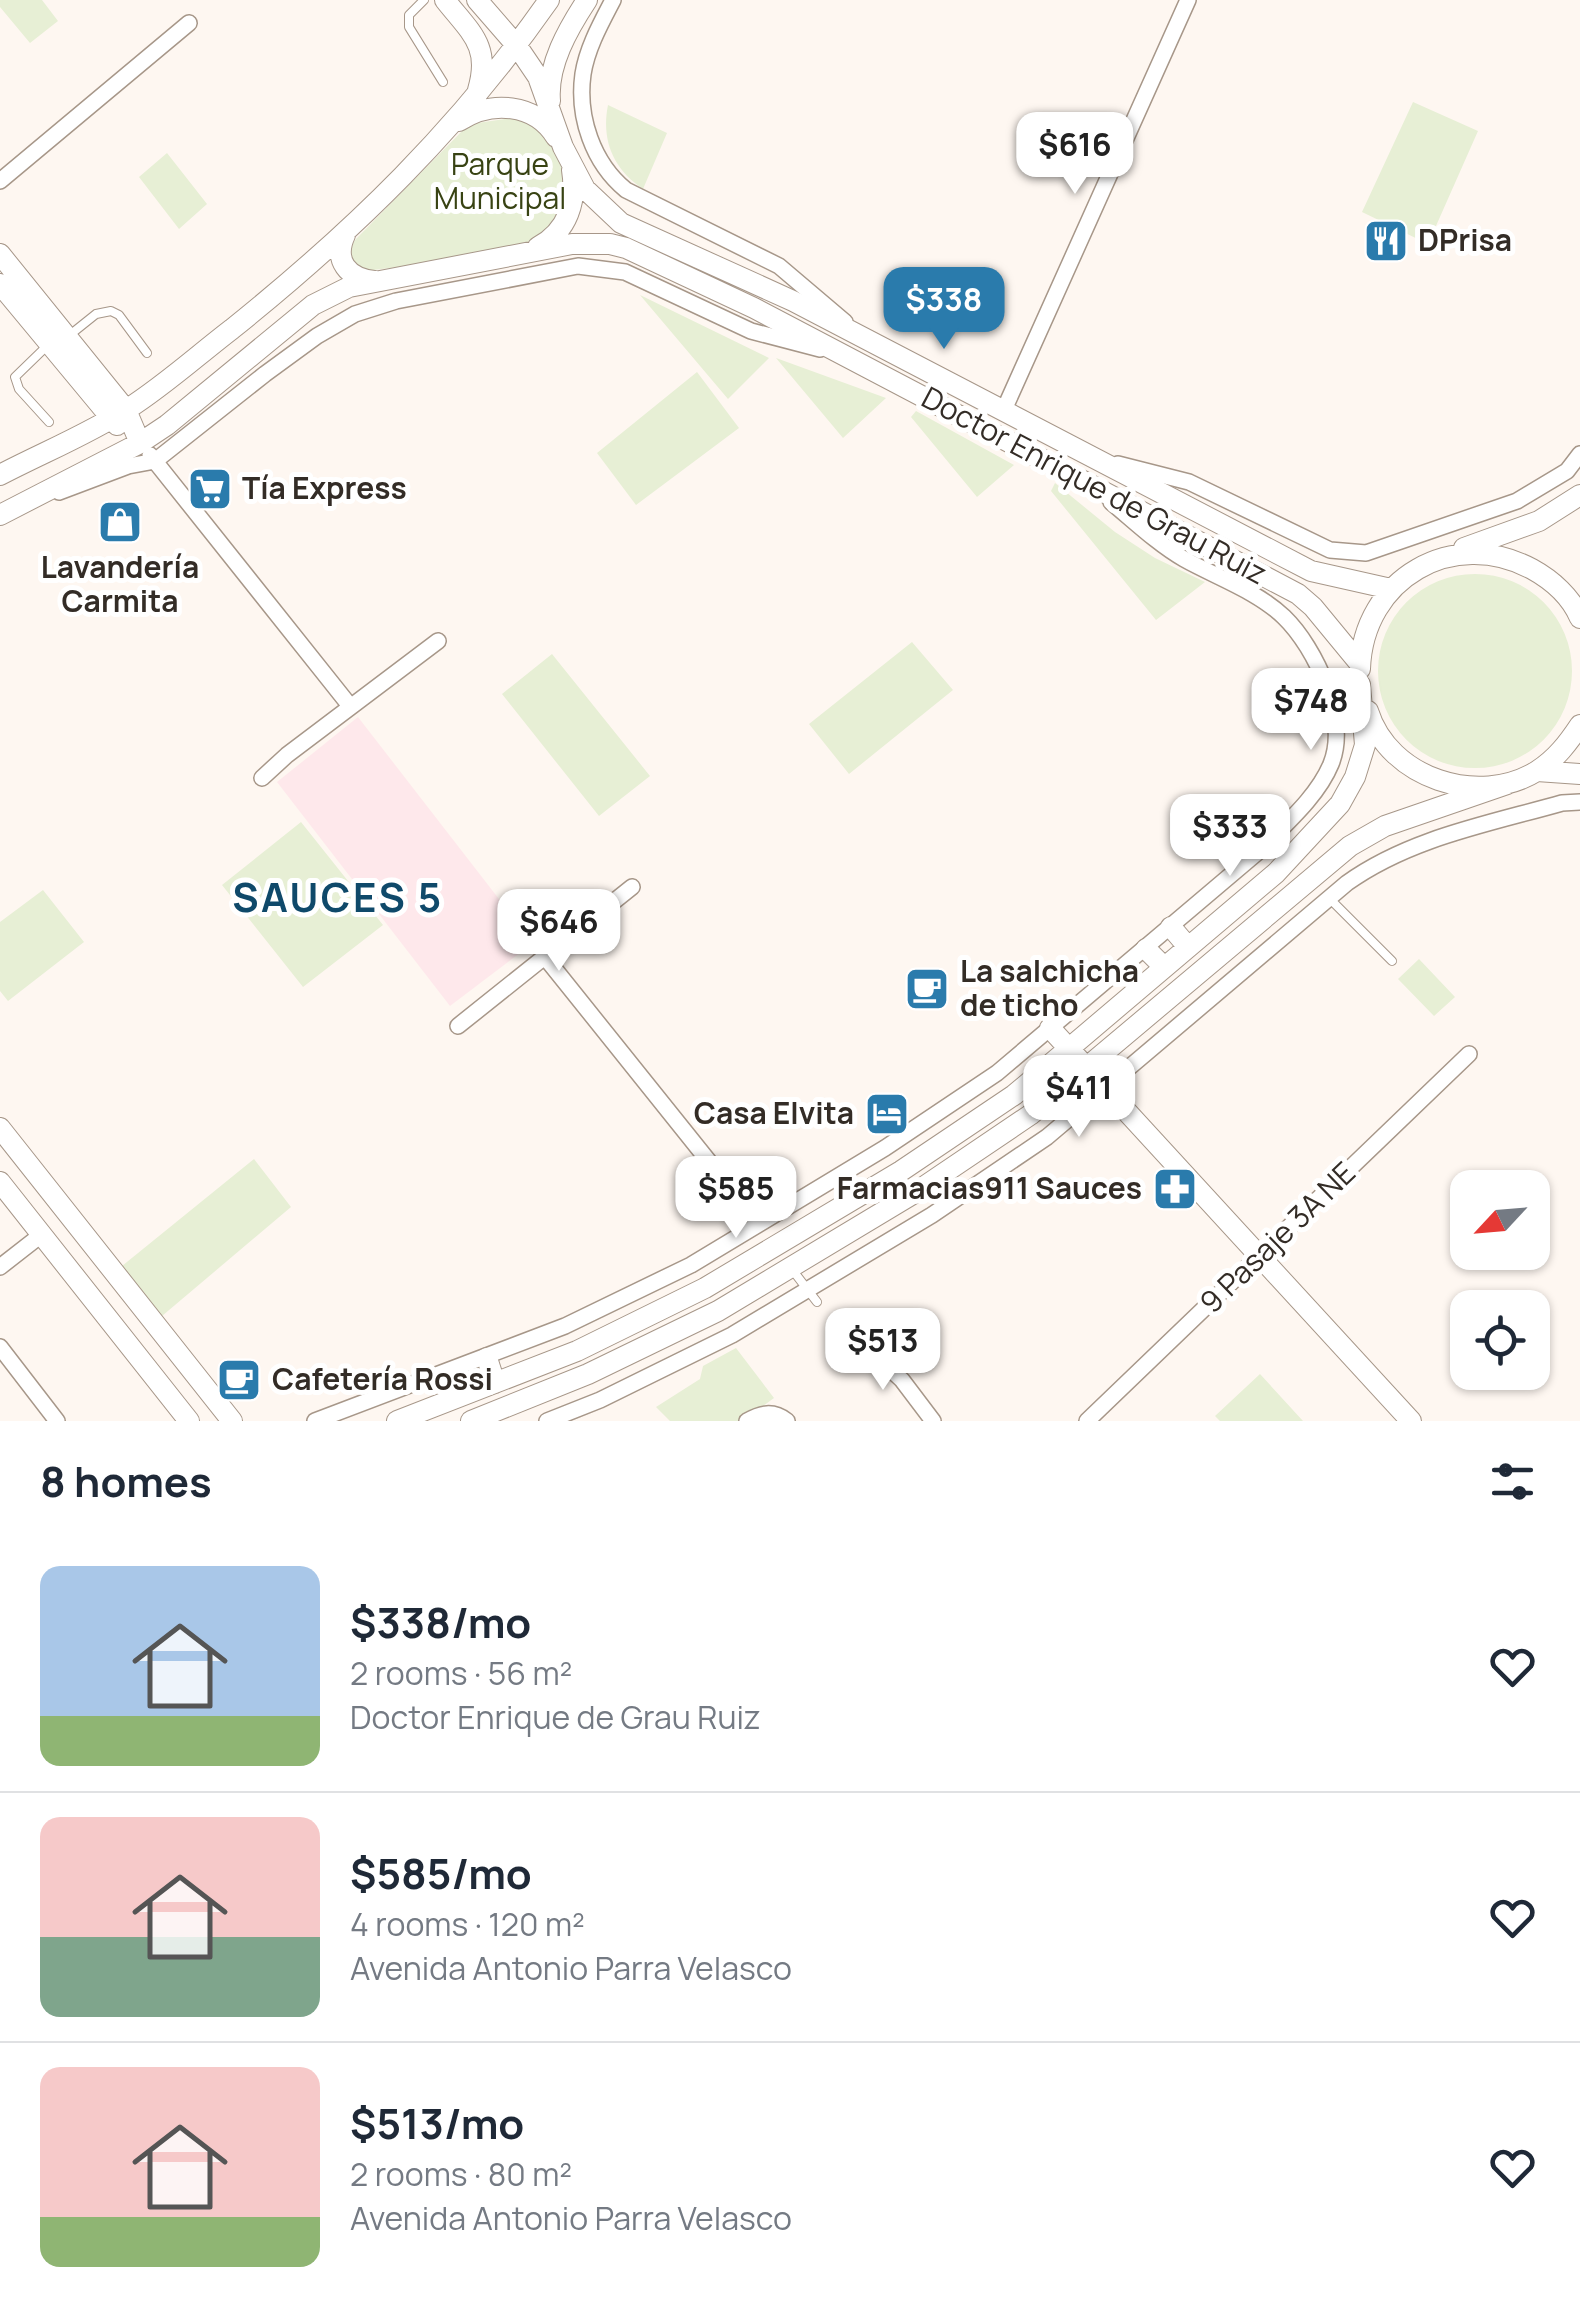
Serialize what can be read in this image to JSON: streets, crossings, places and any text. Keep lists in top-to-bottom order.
{
  "streets": {
    "street": ["Doctor Enrique de Grau Ruiz", "9 Pasaje 3A NE"]
  },
  "districts": ["SAUCES 5"],
  "parks": ["Parque Municipal"],
  "places": {
    "restaurant": ["DPrisa"],
    "supermarket": ["Tía Express"],
    "shop": ["Lavandería Carmita"],
    "cafe": ["La salchicha de ticho", "Cafetería Rossi"],
    "hotel": ["Casa Elvita"],
    "pharmacy": ["Farmacias911 Sauces"]
  },
  "north": "bottom left",
  "page": {
    "price": [
      "$616",
      "$338",
      "$748",
      "$333",
      "$646",
      "$411",
      "$585",
      "$513"
    ],
    "heading": "8 homes",
    "list": [
      {
        "name": "$338/mo",
        "note": "2 rooms · 56 m² · Doctor Enrique de Grau Ruiz"
      },
      {
        "name": "$585/mo",
        "note": "4 rooms · 120 m² · Avenida Antonio Parra Velasco"
      },
      {
        "name": "$513/mo",
        "note": "2 rooms · 80 m² · Avenida Antonio Parra Velasco"
      }
    ]
  }
}
